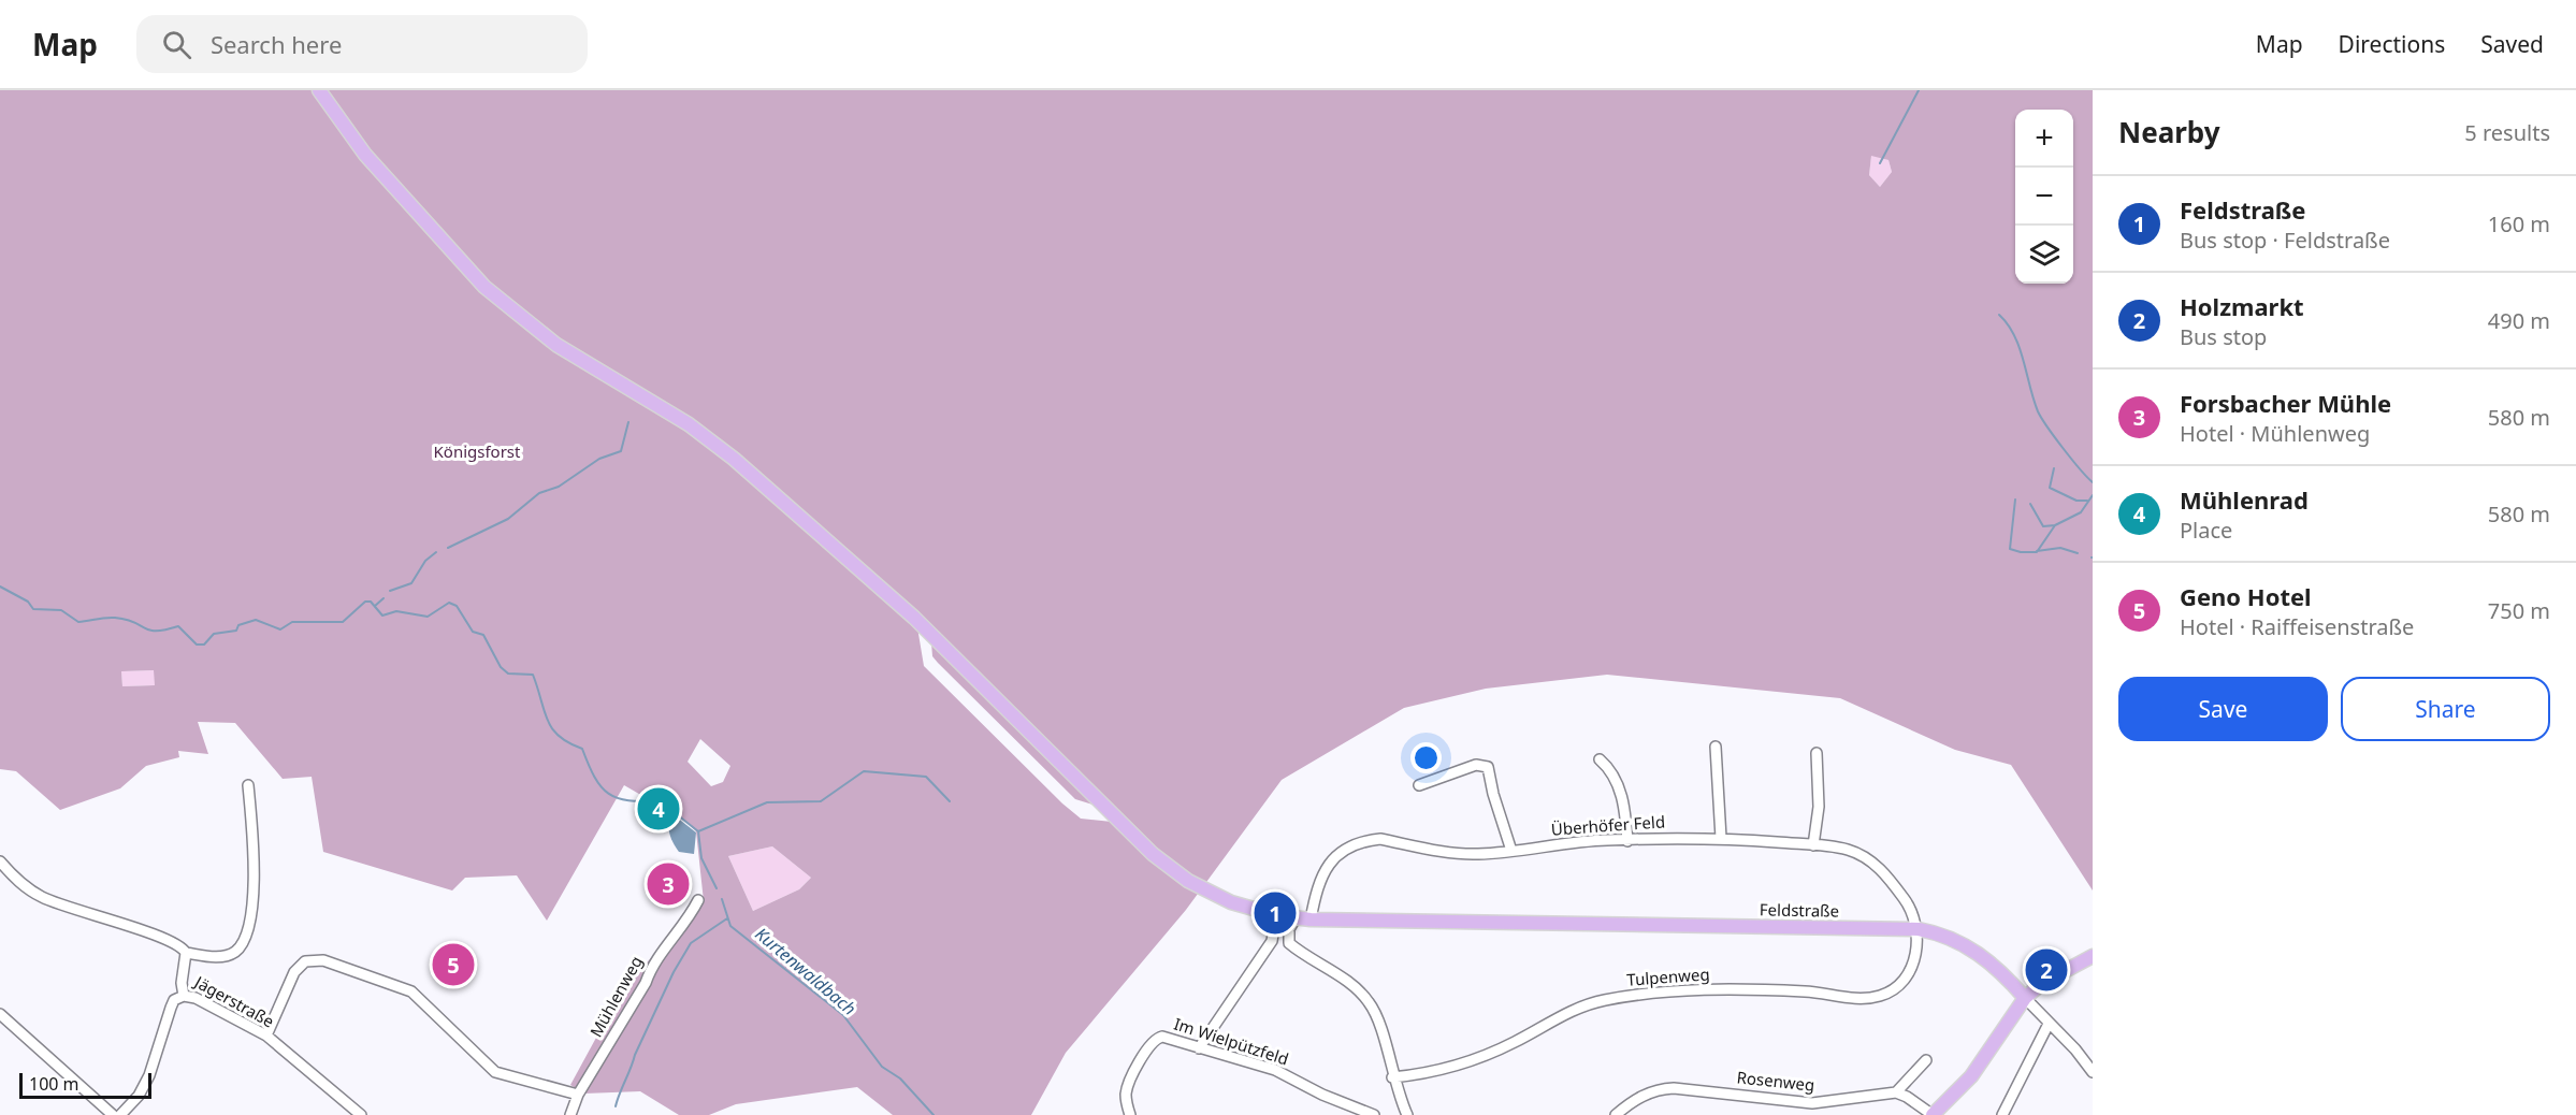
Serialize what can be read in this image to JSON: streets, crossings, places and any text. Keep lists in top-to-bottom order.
{
  "streets": {
    "main road": ["Feldstraße"],
    "street": [
      "Überhöfer Feld",
      "Tulpenweg",
      "Mühlenweg",
      "Jägerstraße",
      "Im Wielpützfeld",
      "Rosenweg"
    ]
  },
  "crossings": [
    ["Überhöfer Feld", "Feldstraße"],
    ["Überhöfer Feld", "Tulpenweg"],
    ["Feldstraße", "Tulpenweg"]
  ],
  "water": ["Kurtenwaldbach"],
  "parks": ["Königsforst"],
  "scale_bar": "100 m",
  "page": {
    "header": "Map",
    "search": "Search here",
    "nav": ["Map", "Directions", "Saved"],
    "heading": ["Nearby", "5 results"],
    "map_buttons": ["+", "−"],
    "list": [
      {
        "mark": "1",
        "name": "Feldstraße",
        "note": "Bus stop · Feldstraße",
        "value": "160 m"
      },
      {
        "mark": "2",
        "name": "Holzmarkt",
        "note": "Bus stop",
        "value": "490 m"
      },
      {
        "mark": "3",
        "name": "Forsbacher Mühle",
        "note": "Hotel · Mühlenweg",
        "value": "580 m"
      },
      {
        "mark": "4",
        "name": "Mühlenrad",
        "note": "Place",
        "value": "580 m"
      },
      {
        "mark": "5",
        "name": "Geno Hotel",
        "note": "Hotel · Raiffeisenstraße",
        "value": "750 m"
      }
    ],
    "buttons": ["Save", "Share"],
    "pins": [
      "4",
      "3",
      "1",
      "5",
      "2"
    ],
    "scale": "100 m"
  }
}
